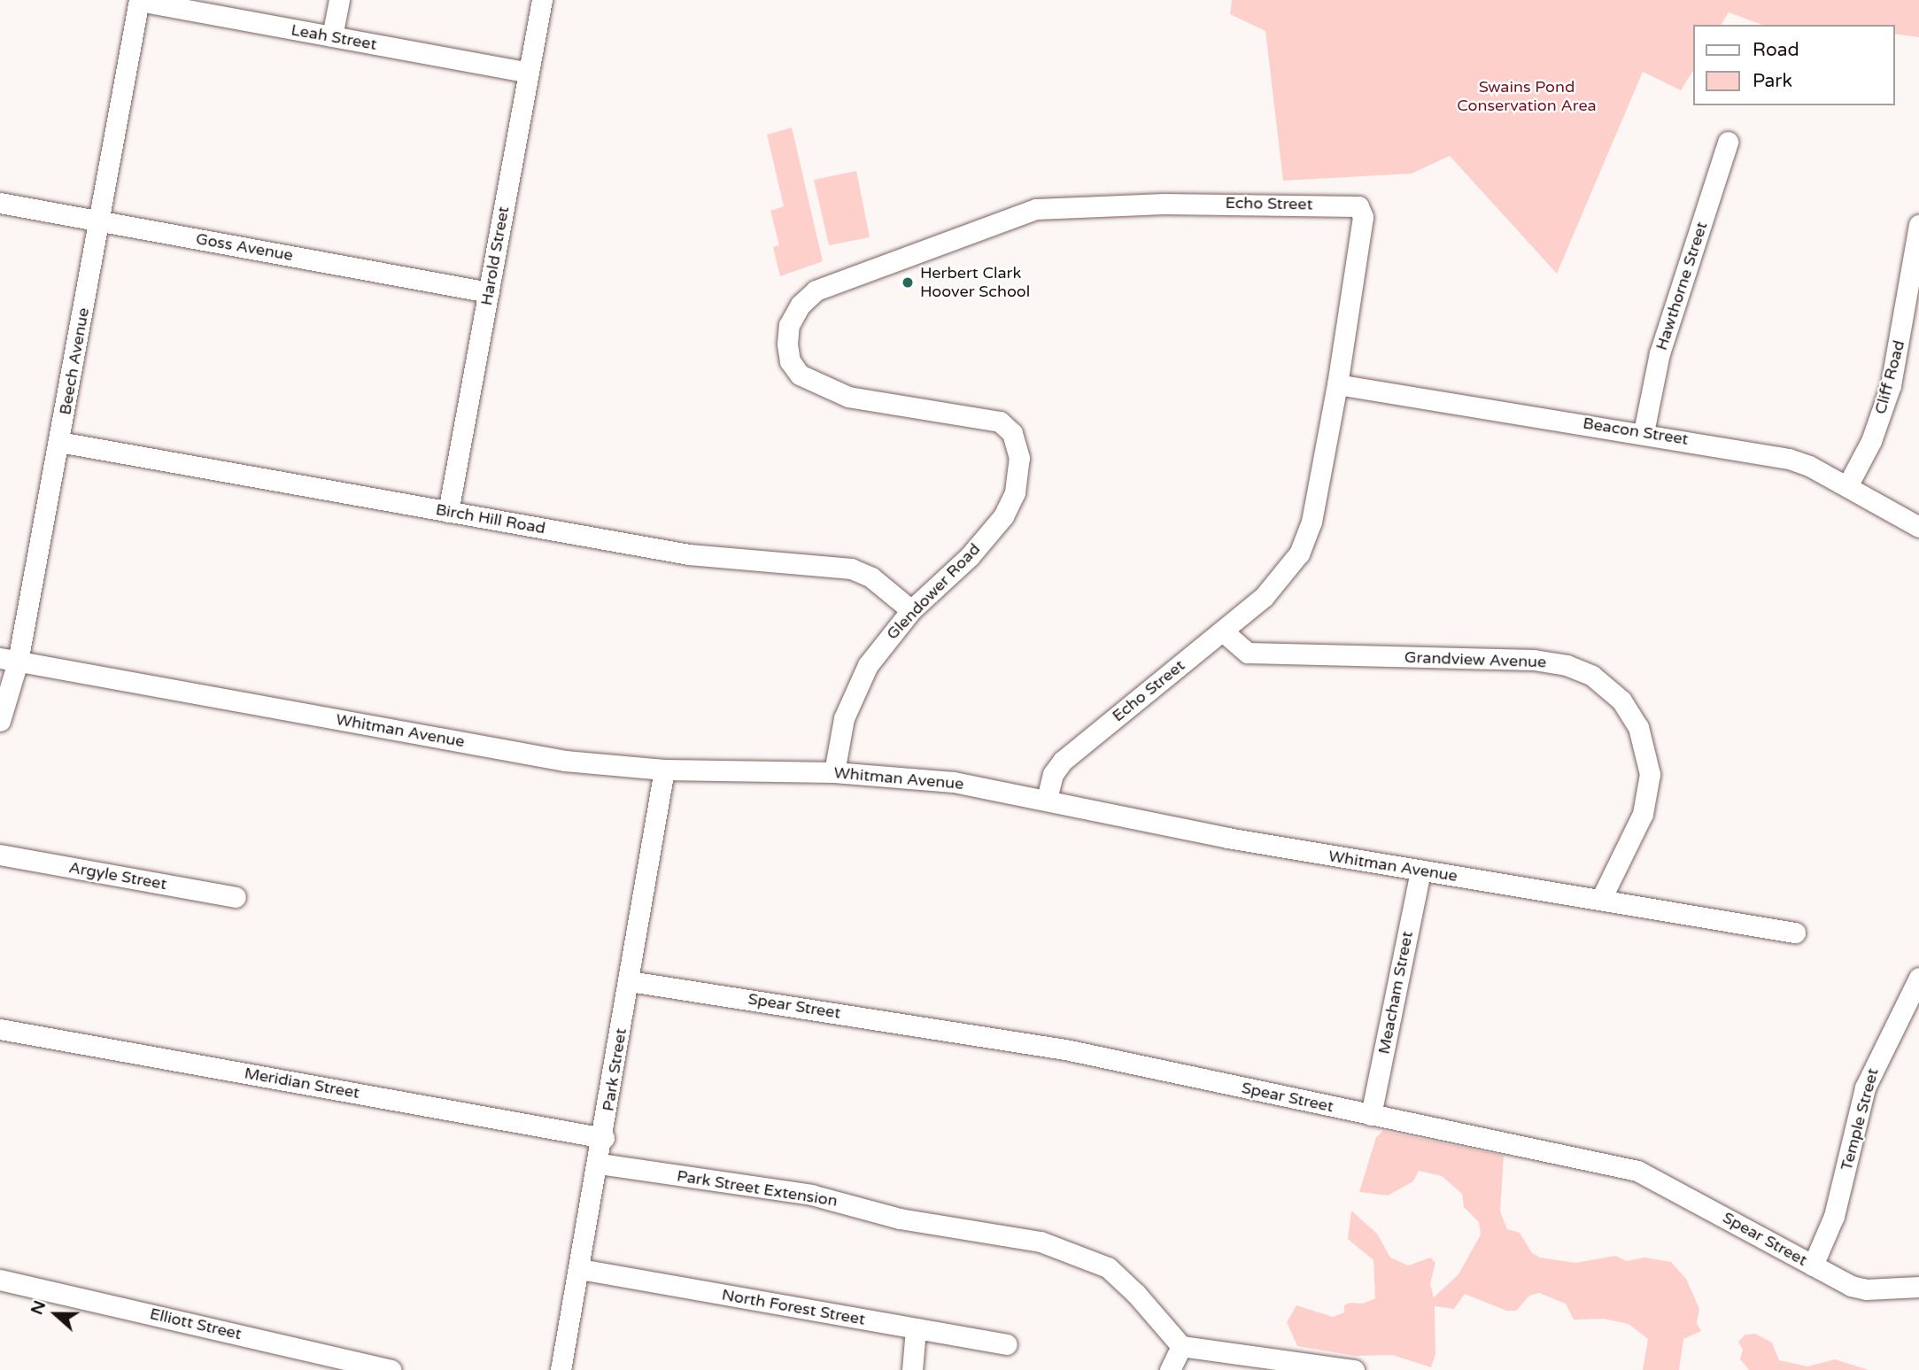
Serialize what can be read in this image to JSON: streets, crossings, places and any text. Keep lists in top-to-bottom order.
{
  "streets": {
    "street": [
      "Leah Street",
      "Echo Street",
      "Goss Avenue",
      "Harold Street",
      "Hawthorne Street",
      "Beech Avenue",
      "Cliff Road",
      "Beacon Street",
      "Birch Hill Road",
      "Glendower Road",
      "Grandview Avenue",
      "Whitman Avenue",
      "Argyle Street",
      "Meacham Street",
      "Spear Street",
      "Park Street",
      "Meridian Street",
      "Temple Street",
      "Park Street Extension",
      "North Forest Street",
      "Elliott Street"
    ]
  },
  "crossings": [
    ["Leah Street", "Harold Street"],
    ["Leah Street", "Beech Avenue"],
    ["Echo Street", "Beacon Street"],
    ["Echo Street", "Glendower Road"],
    ["Echo Street", "Grandview Avenue"],
    ["Echo Street", "Whitman Avenue"],
    ["Goss Avenue", "Harold Street"],
    ["Goss Avenue", "Beech Avenue"],
    ["Harold Street", "Birch Hill Road"],
    ["Hawthorne Street", "Beacon Street"],
    ["Beech Avenue", "Birch Hill Road"],
    ["Beech Avenue", "Whitman Avenue"],
    ["Cliff Road", "Beacon Street"],
    ["Birch Hill Road", "Glendower Road"],
    ["Glendower Road", "Whitman Avenue"],
    ["Grandview Avenue", "Whitman Avenue"],
    ["Whitman Avenue", "Meacham Street"],
    ["Whitman Avenue", "Park Street"],
    ["Meacham Street", "Spear Street"],
    ["Spear Street", "Park Street"],
    ["Spear Street", "Temple Street"],
    ["Park Street", "Meridian Street"],
    ["Park Street", "Park Street Extension"],
    ["Park Street", "North Forest Street"]
  ],
  "parks": ["Swains Pond Conservation Area"],
  "places": ["Herbert Clark Hoover School"],
  "legend": ["Road", "Park"],
  "north": "left"
}
